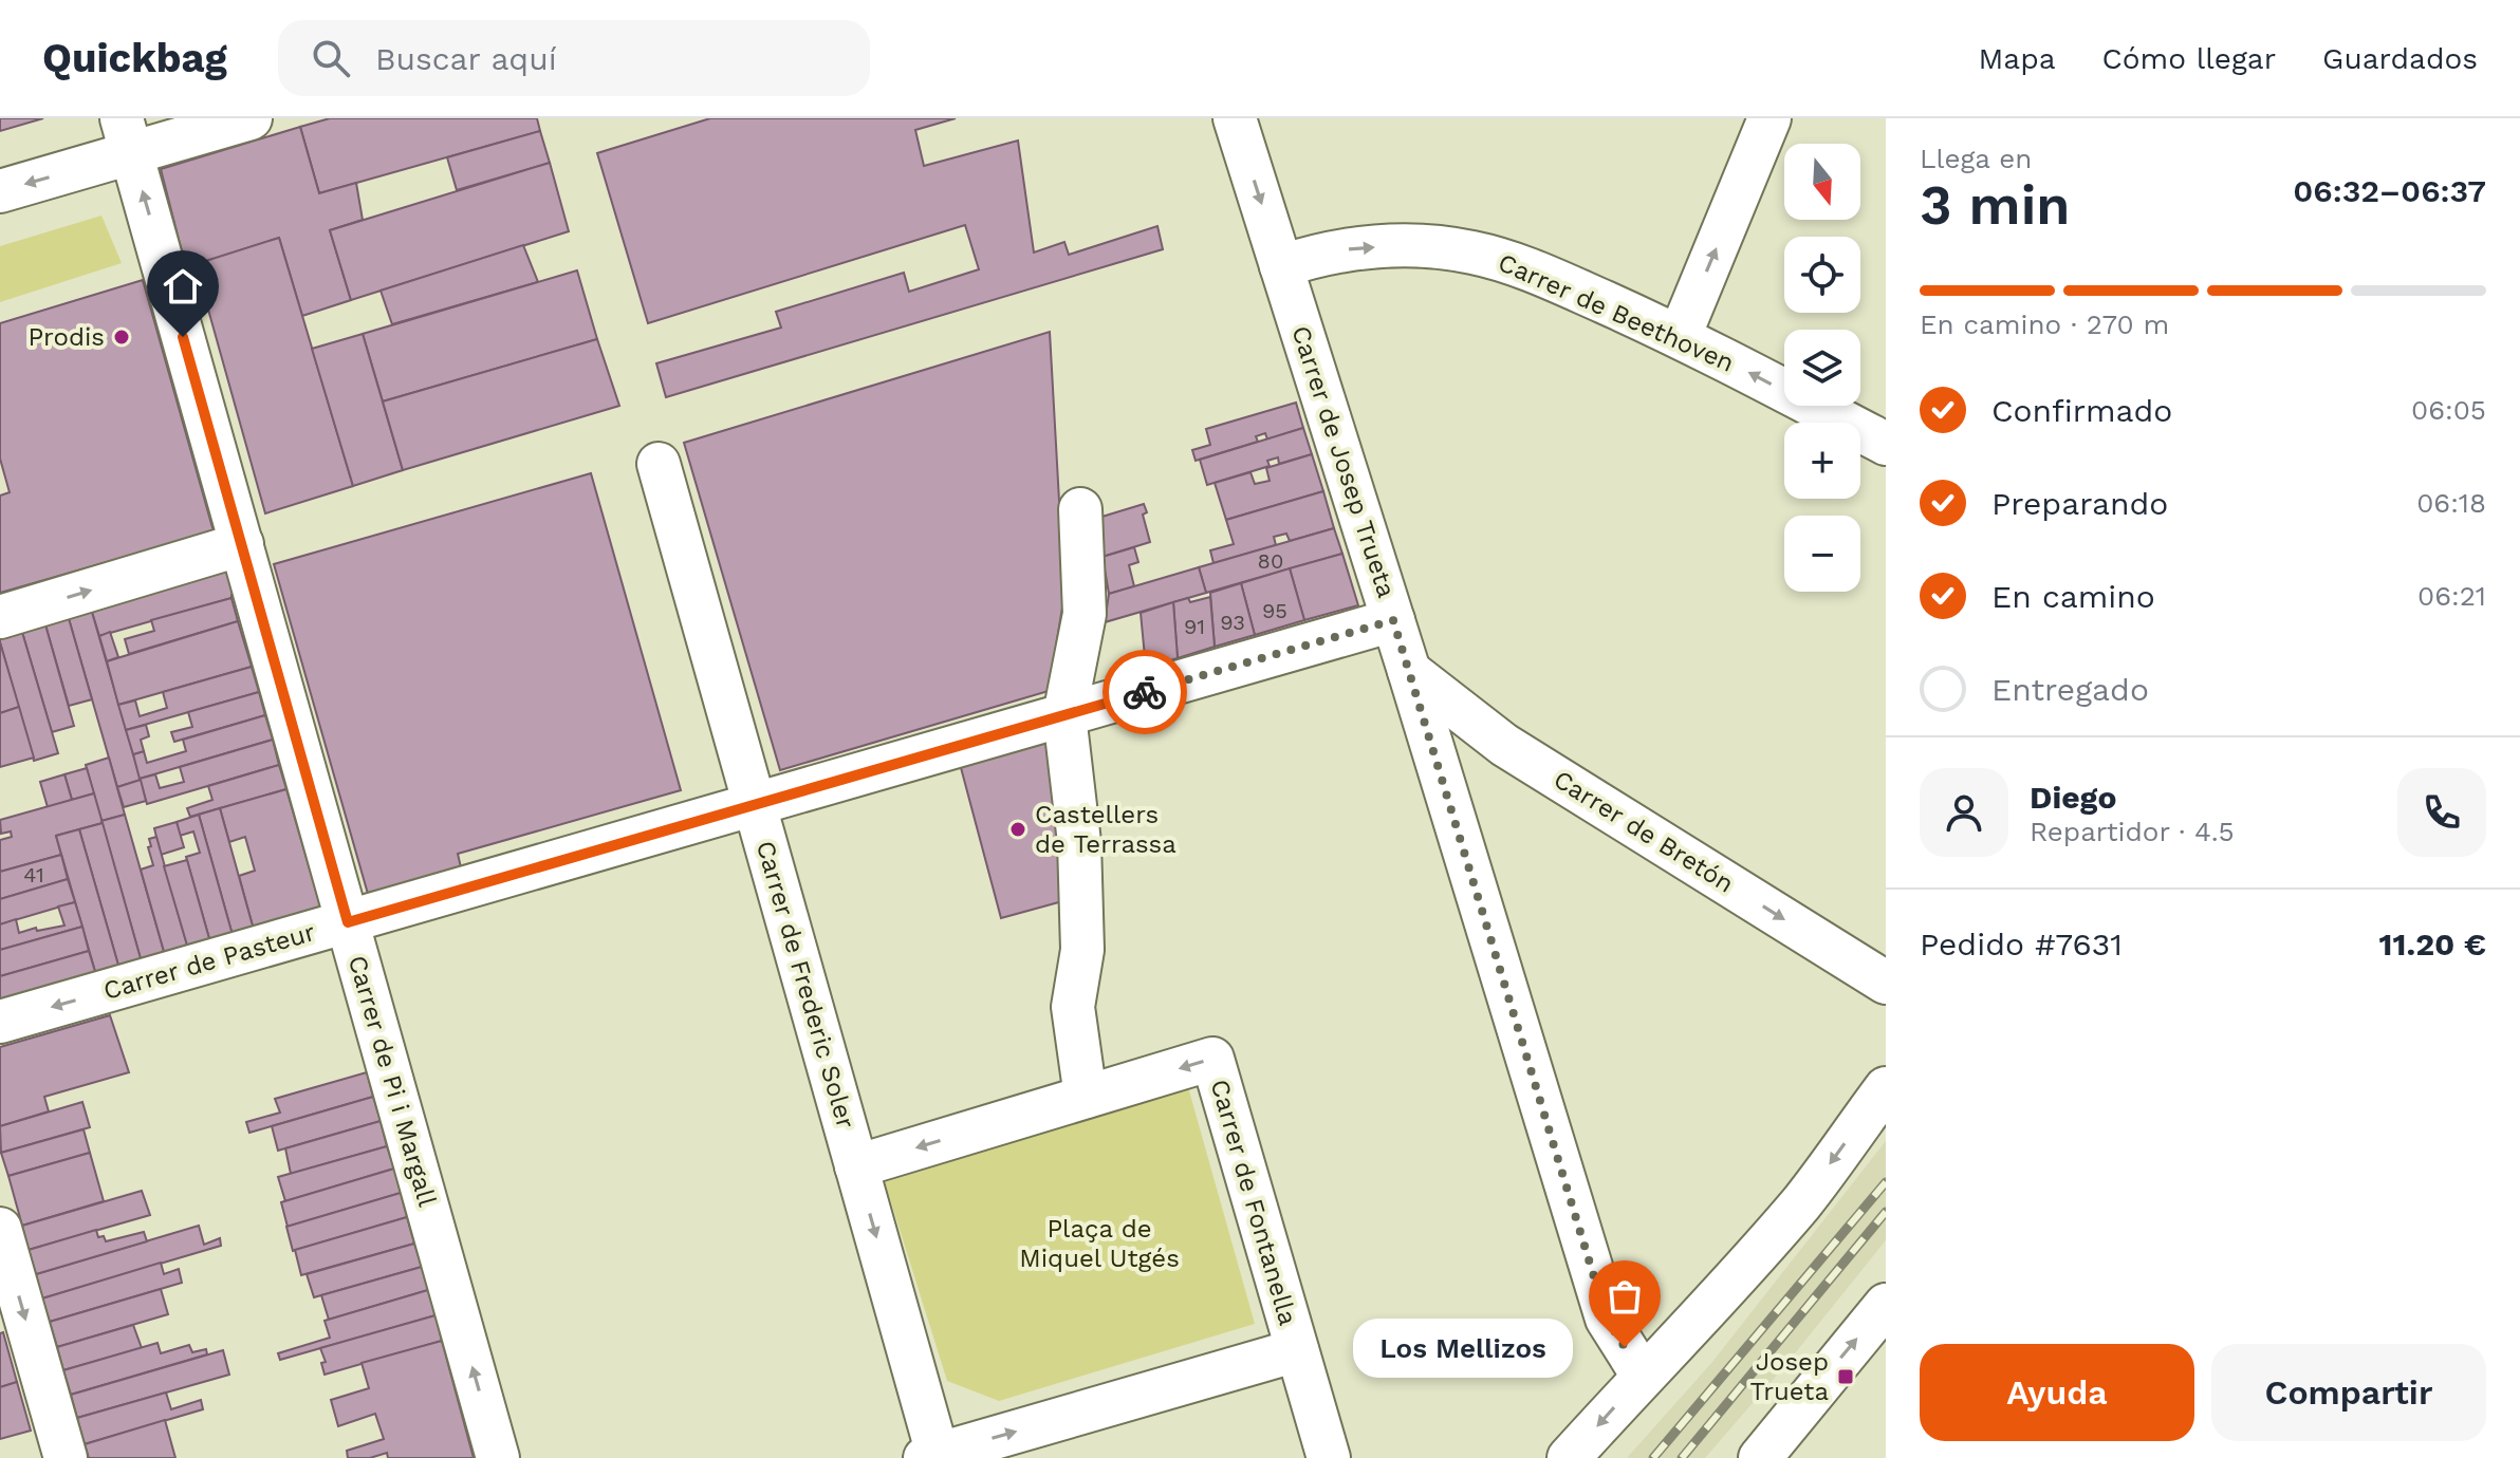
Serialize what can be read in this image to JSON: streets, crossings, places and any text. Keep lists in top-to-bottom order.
{
  "streets": {
    "street": [
      "Carrer de Beethoven",
      "Carrer de Josep Trueta",
      "Carrer de Bretón",
      "Carrer de Pasteur",
      "Carrer de Frederic Soler",
      "Carrer de Pi i Margall",
      "Carrer de Fontanella"
    ]
  },
  "crossings": [
    ["Carrer de Beethoven", "Carrer de Josep Trueta"],
    ["Carrer de Josep Trueta", "Carrer de Bretón"],
    ["Carrer de Josep Trueta", "Carrer de Pasteur"],
    ["Carrer de Pasteur", "Carrer de Frederic Soler"],
    ["Carrer de Pasteur", "Carrer de Pi i Margall"],
    ["Carrer de Frederic Soler", "Carrer de Fontanella"]
  ],
  "one_way": ["Carrer de Bretón", "Carrer de Pi i Margall"],
  "parks": ["Plaça de Miquel Utgés"],
  "places": {
    "other": ["Prodis", "Castellers de Terrassa", "Los Mellizos"],
    "transit": ["Josep Trueta"]
  },
  "house_numbers": [
    "80",
    "95",
    "93",
    "91",
    "41"
  ],
  "north": "bottom",
  "page": {
    "header": "Quickbag",
    "search": "Buscar aquí",
    "nav": ["Mapa", "Cómo llegar", "Guardados"],
    "heading": ["3 min", "Llega en", "06:32–06:37"],
    "panel": [
      "Diego",
      "Repartidor · 4.5",
      "Pedido #7631",
      "11.20 €"
    ],
    "map_buttons": ["+", "−"],
    "bar": "En camino · 270 m",
    "list": [
      ["Confirmado", "06:05"],
      ["Preparando", "06:18"],
      ["En camino", "06:21"],
      "Entregado"
    ],
    "bubble": "Los Mellizos",
    "buttons": ["Ayuda", "Compartir"]
  }
}
